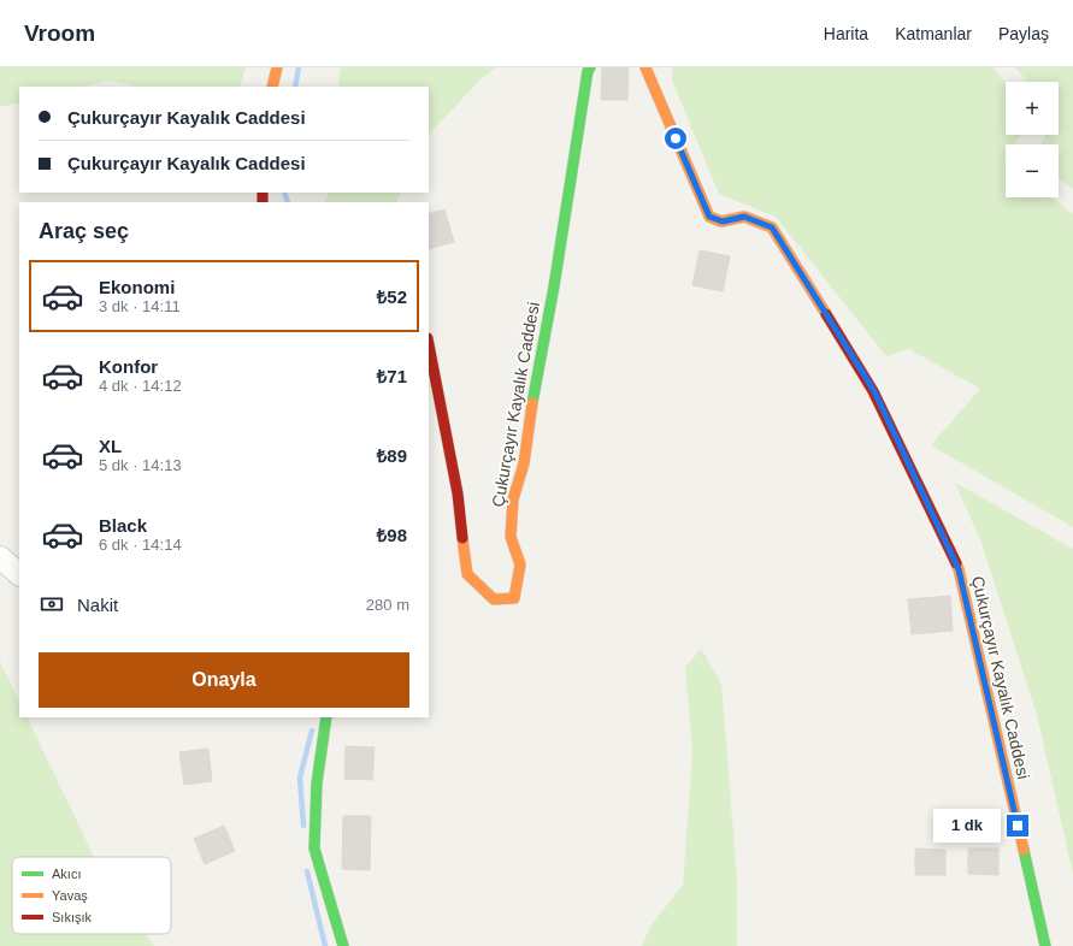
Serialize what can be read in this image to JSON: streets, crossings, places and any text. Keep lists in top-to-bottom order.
{
  "streets": {
    "street": ["Çukurçayır Kayalık Caddesi"]
  },
  "legend": ["Akıcı", "Yavaş", "Sıkışık"],
  "page": {
    "header": "Vroom",
    "nav": ["Harita", "Katmanlar", "Paylaş"],
    "map_buttons": ["+", "−"],
    "banner": ["Çukurçayır Kayalık Caddesi", "Çukurçayır Kayalık Caddesi"],
    "heading": "Araç seç",
    "list": [
      {
        "name": "Ekonomi",
        "note": "3 dk · 14:11",
        "value": "₺52"
      },
      {
        "name": "Konfor",
        "note": "4 dk · 14:12",
        "value": "₺71"
      },
      {
        "name": "XL",
        "note": "5 dk · 14:13",
        "value": "₺89"
      },
      {
        "name": "Black",
        "note": "6 dk · 14:14",
        "value": "₺98"
      }
    ],
    "pay": ["Nakit", "280 m"],
    "buttons": "Onayla",
    "bubble": "1 dk"
  }
}
